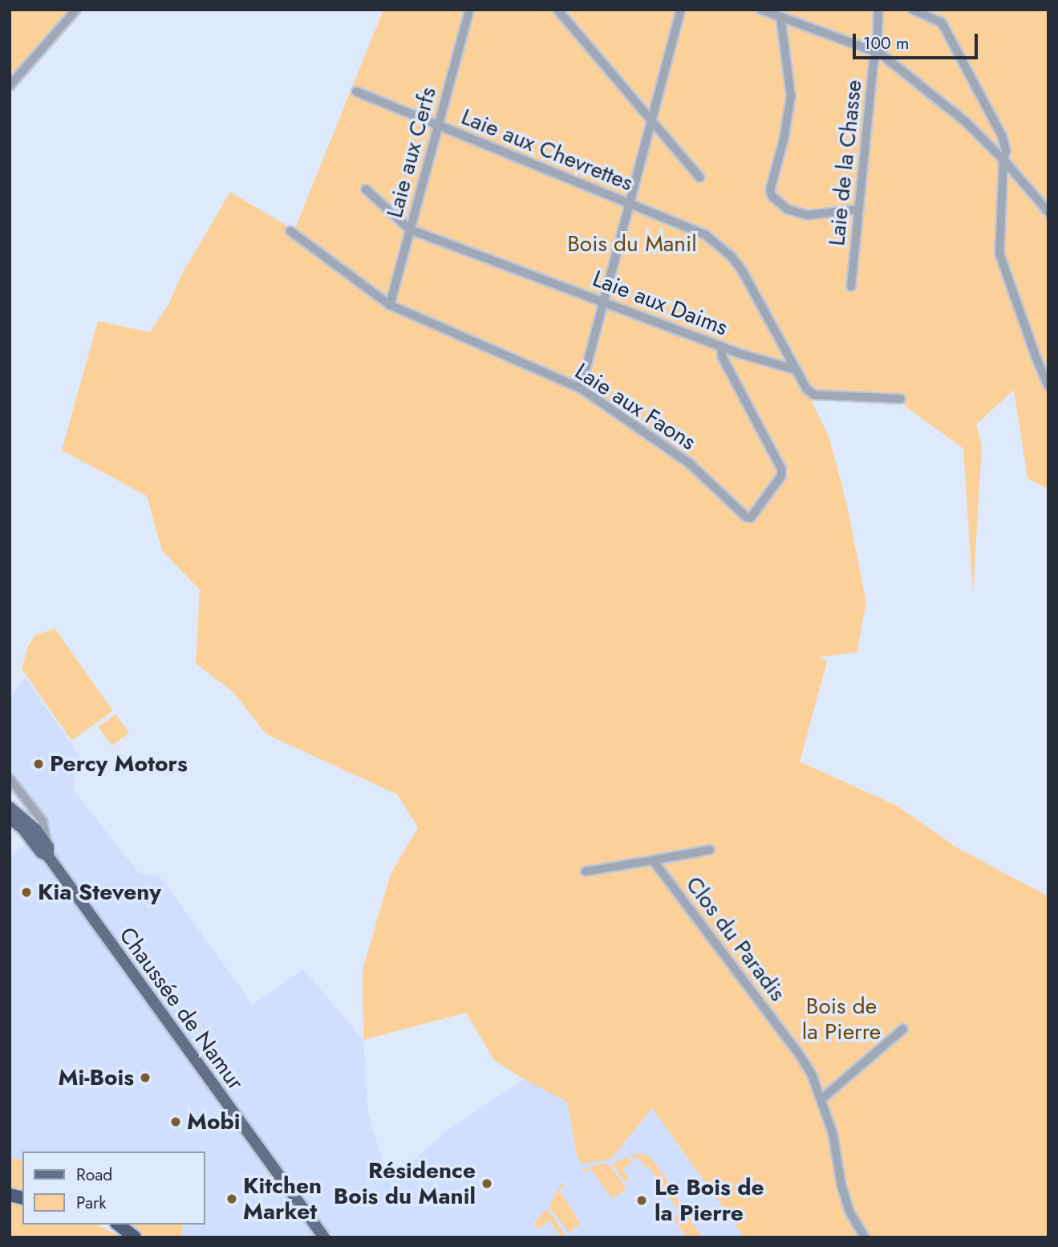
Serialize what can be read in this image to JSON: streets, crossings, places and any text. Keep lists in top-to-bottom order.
{
  "streets": {
    "main road": ["Chaussée de Namur"],
    "street": [
      "Laie aux Chevrettes",
      "Laie aux Cerfs",
      "Laie de la Chasse",
      "Laie aux Daims",
      "Laie aux Faons",
      "Clos du Paradis"
    ]
  },
  "crossings": [
    ["Laie aux Chevrettes", "Laie aux Cerfs"],
    ["Laie aux Chevrettes", "Laie aux Daims"],
    ["Laie aux Cerfs", "Laie aux Daims"],
    ["Laie aux Cerfs", "Laie aux Faons"],
    ["Laie aux Daims", "Laie aux Faons"]
  ],
  "parks": ["Bois du Manil", "Bois de la Pierre"],
  "places": [
    "Percy Motors",
    "Kia Steveny",
    "Mi-Bois",
    "Mobi",
    "Résidence Bois du Manil",
    "Kitchen Market",
    "Le Bois de la Pierre"
  ],
  "legend": ["Road", "Park"],
  "scale_bar": "100 m"
}
